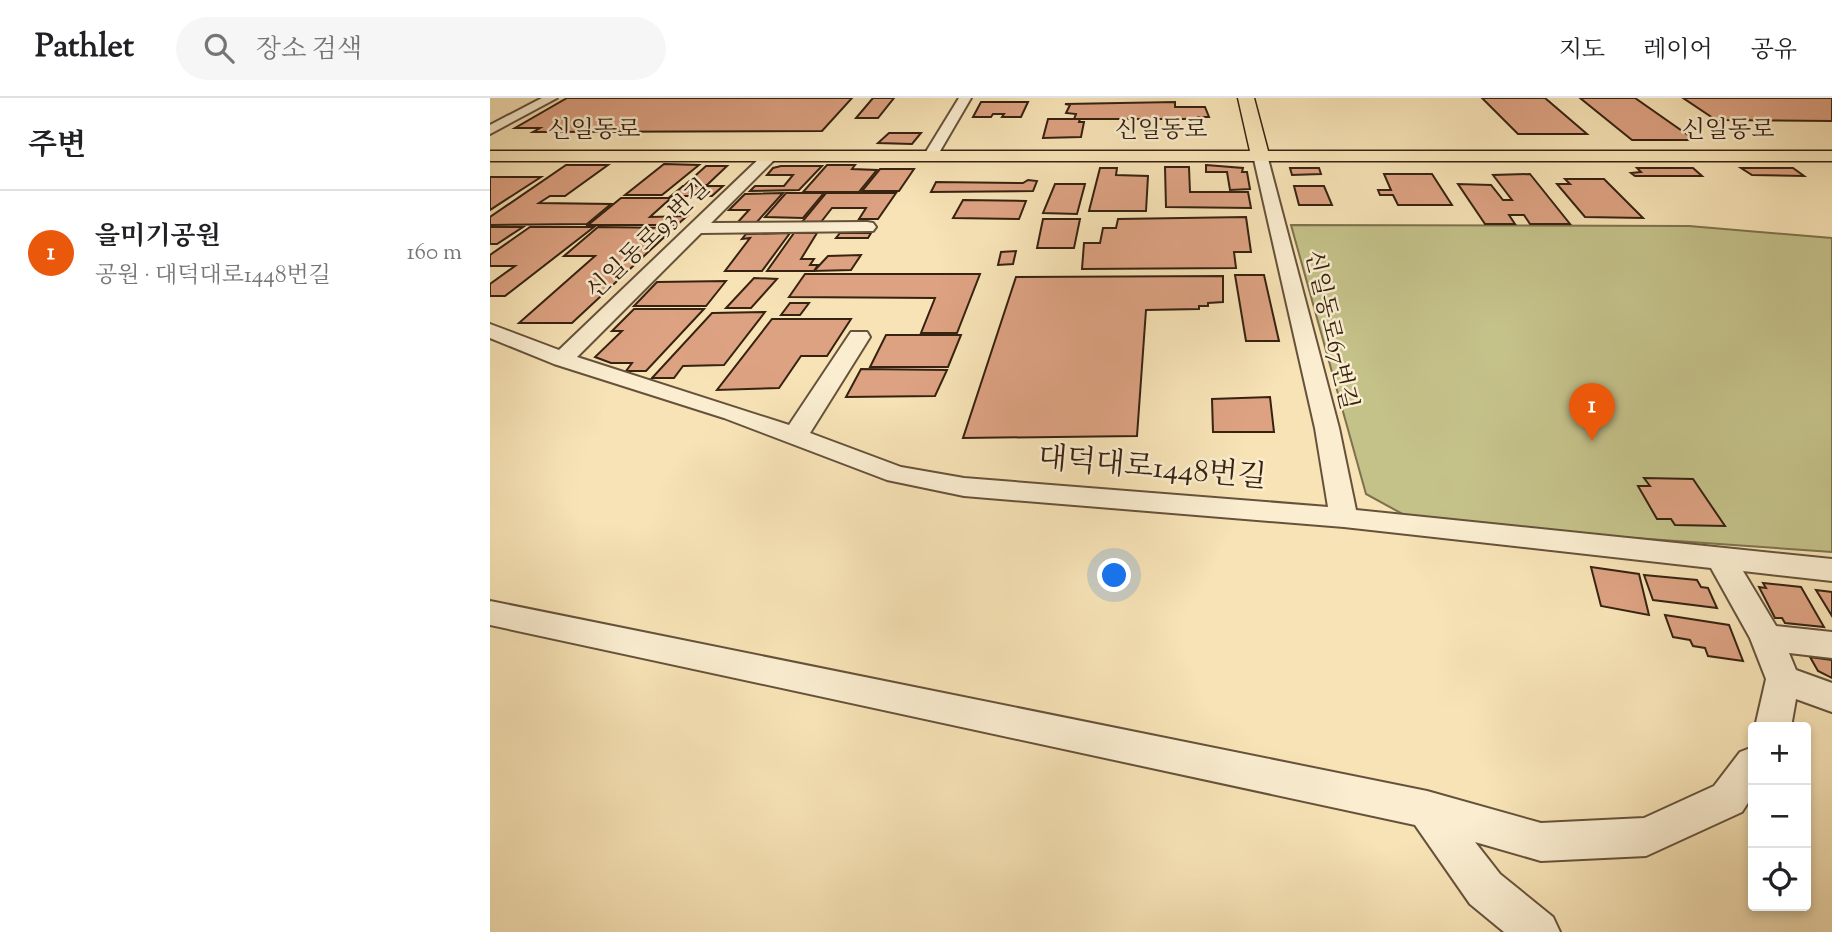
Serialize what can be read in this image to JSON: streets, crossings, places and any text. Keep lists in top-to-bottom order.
{
  "streets": {
    "main road": ["신일동로"],
    "street": ["신일동로93번길", "신일동로67번길", "대덕대로1448번길"]
  },
  "crossings": [
    ["신일동로", "신일동로93번길"],
    ["신일동로", "신일동로67번길"],
    ["신일동로93번길", "대덕대로1448번길"],
    ["신일동로67번길", "대덕대로1448번길"]
  ],
  "page": {
    "header": "Pathlet",
    "search": "장소 검색",
    "nav": ["지도", "레이어", "공유"],
    "heading": "주변",
    "list": [
      {
        "mark": "1",
        "name": "을미기공원",
        "note": "공원 · 대덕대로1448번길",
        "value": "160 m"
      }
    ],
    "pins": "1",
    "map_buttons": ["+", "−"]
  }
}
